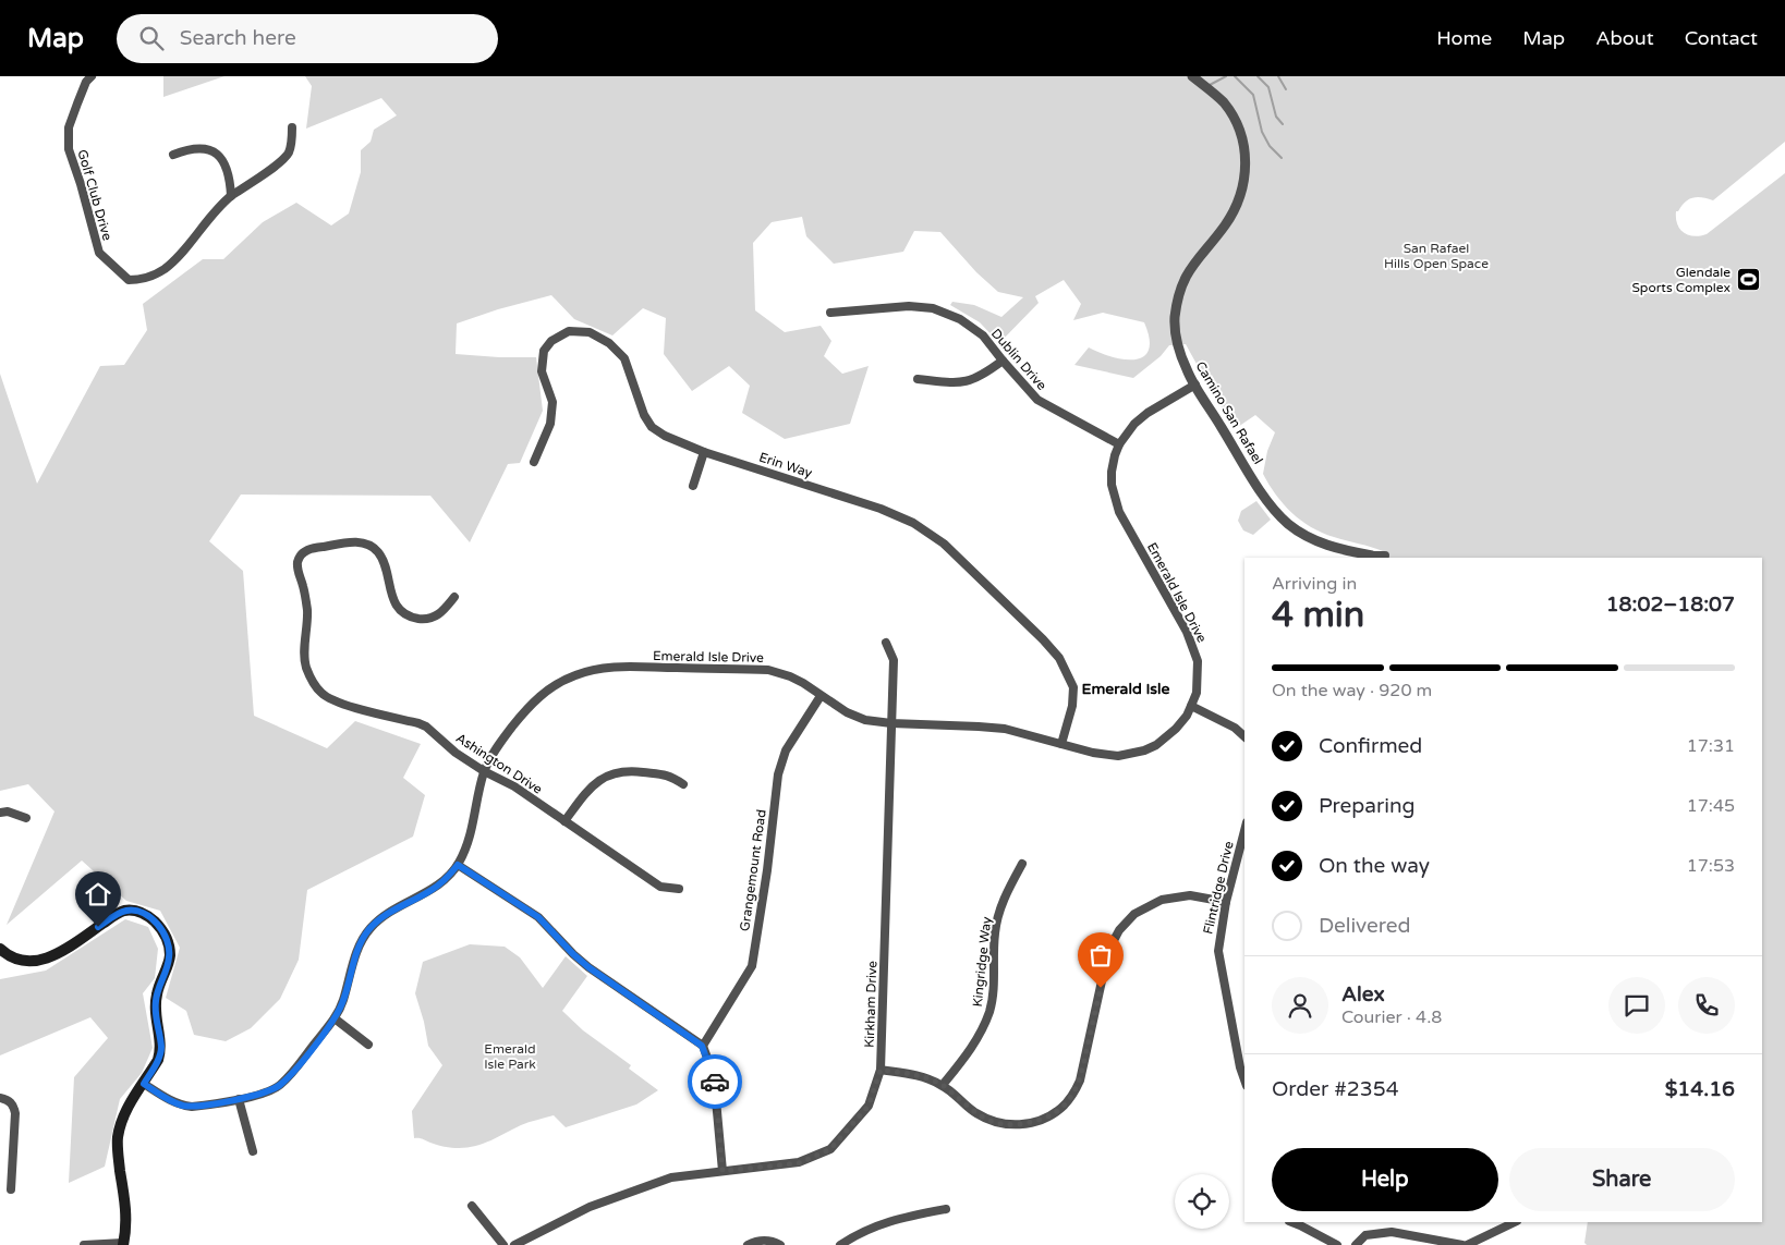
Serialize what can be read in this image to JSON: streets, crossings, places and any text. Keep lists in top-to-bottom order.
{
  "streets": {
    "street": [
      "Golf Club Drive",
      "Dublin Drive",
      "Camino San Rafael",
      "Erin Way",
      "Emerald Isle Drive",
      "Ashington Drive",
      "Grangemount Road",
      "Flintridge Drive",
      "Kingridge Way",
      "Kirkham Drive"
    ]
  },
  "crossings": [
    ["Dublin Drive", "Emerald Isle Drive"],
    ["Camino San Rafael", "Emerald Isle Drive"],
    ["Erin Way", "Emerald Isle Drive"],
    ["Emerald Isle Drive", "Ashington Drive"],
    ["Emerald Isle Drive", "Grangemount Road"],
    ["Emerald Isle Drive", "Kirkham Drive"]
  ],
  "districts": ["Emerald Isle"],
  "parks": ["San Rafael Hills Open Space", "Emerald Isle Park"],
  "places": {
    "sports": ["Glendale Sports Complex"]
  },
  "page": {
    "header": "Map",
    "search": "Search here",
    "nav": [
      "Home",
      "Map",
      "About",
      "Contact"
    ],
    "heading": ["4 min", "Arriving in", "18:02–18:07"],
    "panel": [
      "Alex",
      "Courier · 4.8",
      "Order #2354",
      "$14.16"
    ],
    "bar": "On the way · 920 m",
    "list": [
      ["Confirmed", "17:31"],
      ["Preparing", "17:45"],
      ["On the way", "17:53"],
      "Delivered"
    ],
    "buttons": ["Help", "Share"]
  }
}
